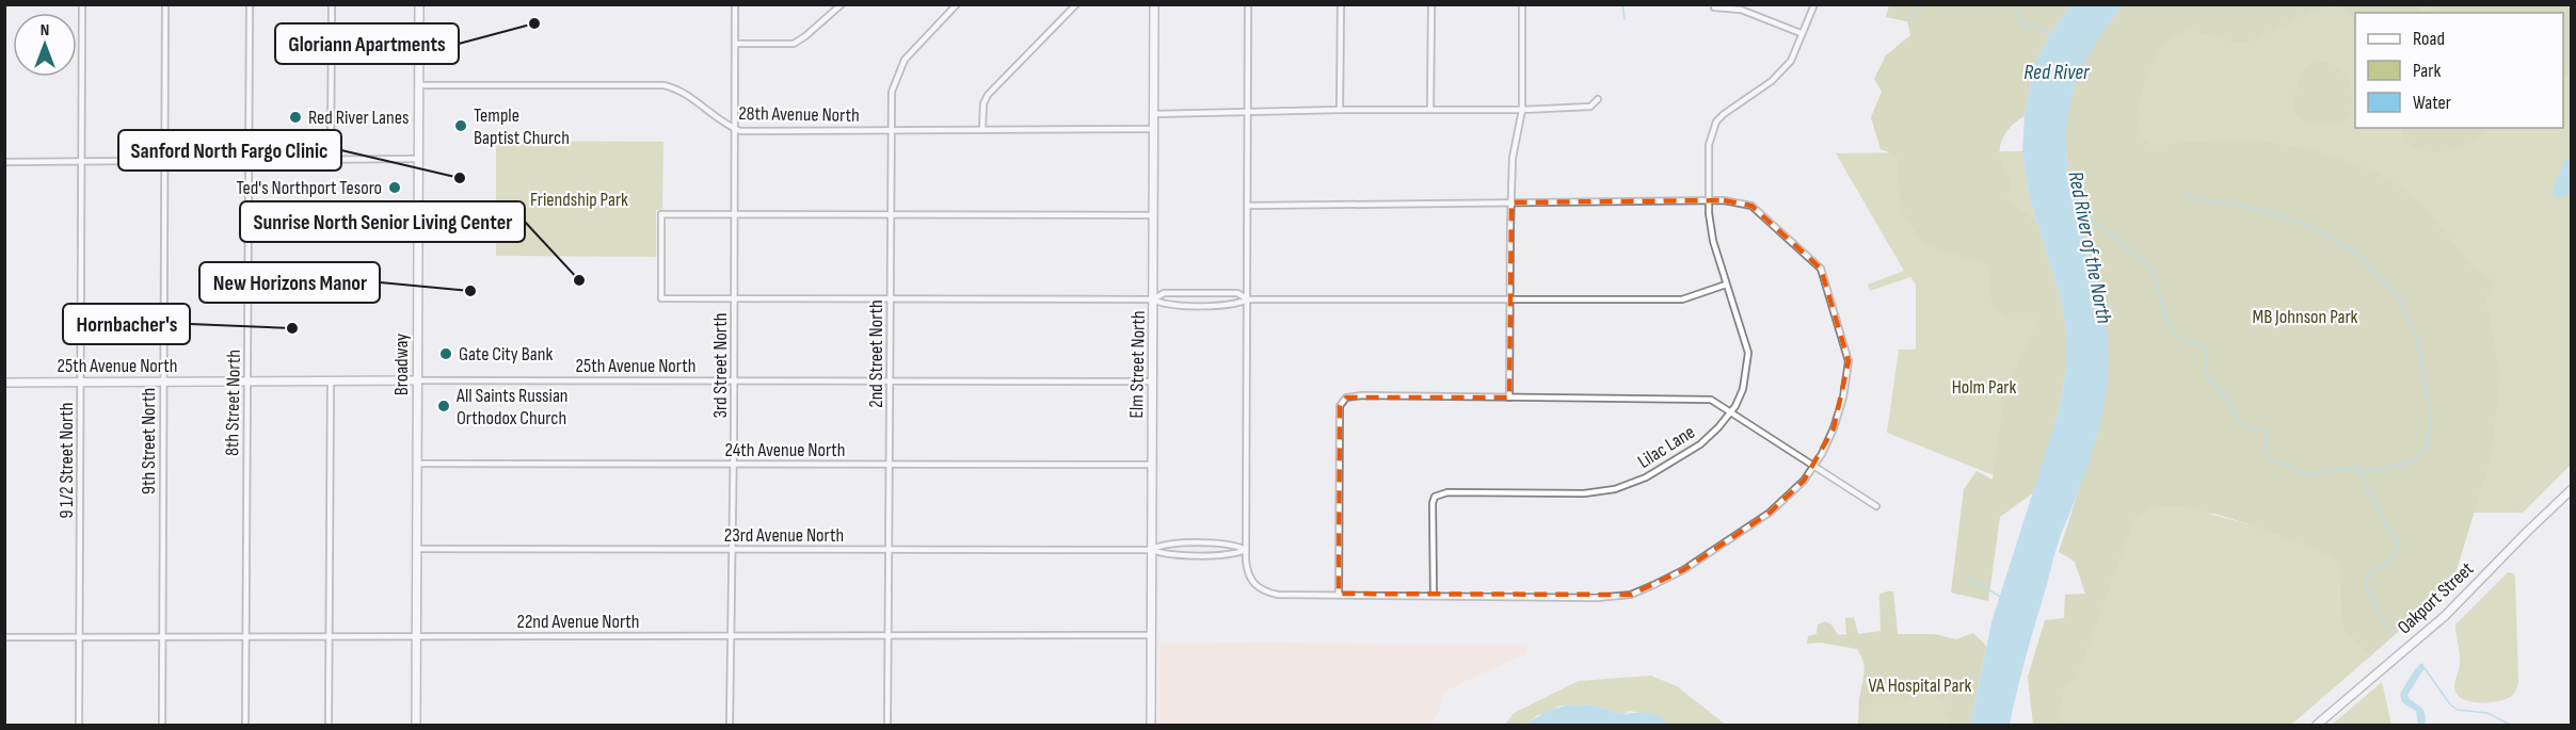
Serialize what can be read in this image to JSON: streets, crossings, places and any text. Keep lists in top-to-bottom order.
{
  "streets": {
    "street": [
      "28th Avenue North",
      "2nd Street North",
      "Broadway",
      "Elm Street North",
      "25th Avenue North",
      "3rd Street North",
      "8th Street North",
      "9th Street North",
      "Lilac Lane",
      "24th Avenue North",
      "9 1/2 Street North",
      "23rd Avenue North",
      "Oakport Street",
      "22nd Avenue North"
    ]
  },
  "crossings": [
    ["28th Avenue North", "2nd Street North"],
    ["28th Avenue North", "Broadway"],
    ["28th Avenue North", "Elm Street North"],
    ["28th Avenue North", "3rd Street North"],
    ["2nd Street North", "25th Avenue North"],
    ["2nd Street North", "24th Avenue North"],
    ["2nd Street North", "23rd Avenue North"],
    ["2nd Street North", "22nd Avenue North"],
    ["Broadway", "25th Avenue North"],
    ["Broadway", "24th Avenue North"],
    ["Broadway", "23rd Avenue North"],
    ["Broadway", "22nd Avenue North"],
    ["Elm Street North", "25th Avenue North"],
    ["Elm Street North", "24th Avenue North"],
    ["Elm Street North", "23rd Avenue North"],
    ["Elm Street North", "22nd Avenue North"],
    ["25th Avenue North", "3rd Street North"],
    ["25th Avenue North", "8th Street North"],
    ["25th Avenue North", "9th Street North"],
    ["25th Avenue North", "9 1/2 Street North"],
    ["3rd Street North", "24th Avenue North"],
    ["3rd Street North", "23rd Avenue North"],
    ["3rd Street North", "22nd Avenue North"],
    ["8th Street North", "22nd Avenue North"],
    ["9th Street North", "22nd Avenue North"],
    ["9 1/2 Street North", "22nd Avenue North"]
  ],
  "water": ["Red River", "Red River of the North"],
  "parks": [
    "Friendship Park",
    "MB Johnson Park",
    "Holm Park",
    "VA Hospital Park"
  ],
  "places": [
    "Gloriann Apartments",
    "Red River Lanes",
    "Temple Baptist Church",
    "Sanford North Fargo Clinic",
    "Ted's Northport Tesoro",
    "Sunrise North Senior Living Center",
    "New Horizons Manor",
    "Hornbacher's",
    "Gate City Bank",
    "All Saints Russian Orthodox Church"
  ],
  "legend": ["Road", "Park", "Water"],
  "north": "top"
}
